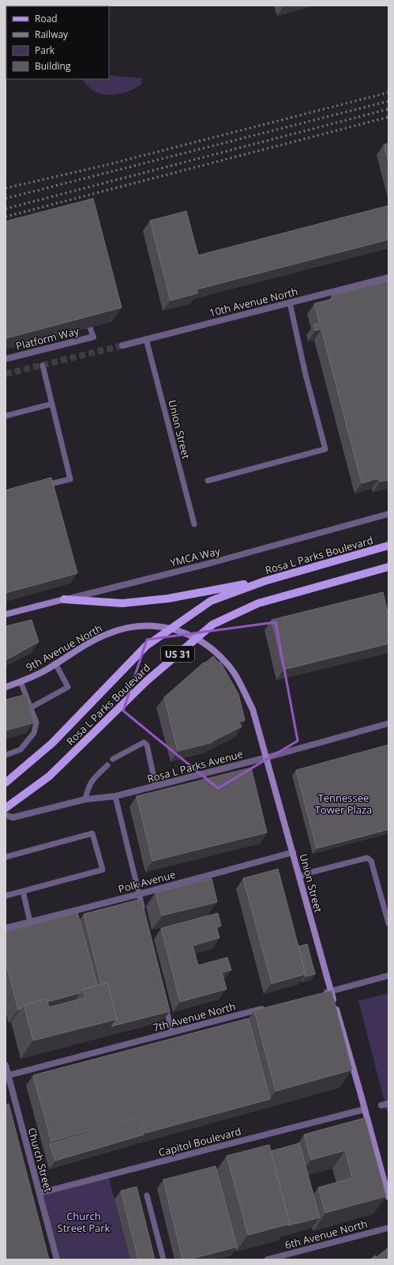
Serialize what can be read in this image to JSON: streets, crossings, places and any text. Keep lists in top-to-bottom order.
{
  "streets": {
    "main road": [
      "Union Street",
      "Rosa L Parks Boulevard",
      "YMCA Way",
      "9th Avenue North",
      "US 31"
    ],
    "street": [
      "10th Avenue North",
      "Platform Way",
      "Rosa L Parks Avenue",
      "Polk Avenue",
      "7th Avenue North",
      "Capitol Boulevard",
      "Church Street",
      "6th Avenue North"
    ]
  },
  "crossings": [
    ["10th Avenue North", "Union Street"],
    ["Union Street", "9th Avenue North"],
    ["Union Street", "Rosa L Parks Avenue"],
    ["Union Street", "Polk Avenue"],
    ["Union Street", "Capitol Boulevard"],
    ["7th Avenue North", "Church Street"],
    ["Capitol Boulevard", "Church Street"]
  ],
  "parks": ["Tennessee Tower Plaza", "Church Street Park"],
  "legend": [
    "Road",
    "Railway",
    "Park",
    "Building"
  ]
}
